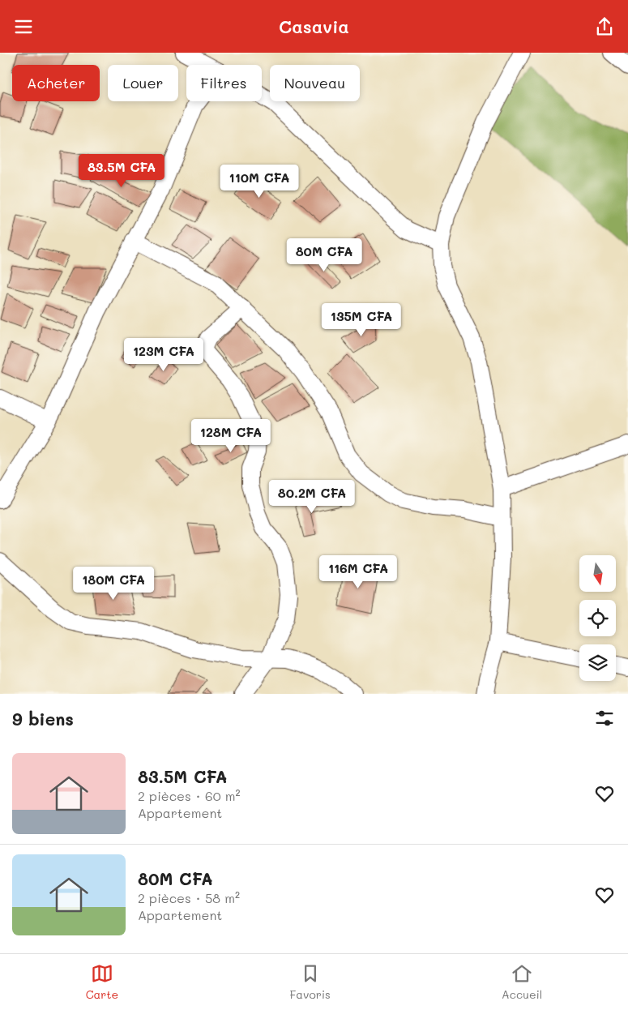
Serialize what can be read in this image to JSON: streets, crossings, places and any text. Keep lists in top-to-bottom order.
{
  "north": "bottom",
  "page": {
    "header": "Casavia",
    "chip": [
      "Acheter",
      "Louer",
      "Filtres",
      "Nouveau"
    ],
    "price": [
      "83.5M CFA",
      "110M CFA",
      "80M CFA",
      "135M CFA",
      "123M CFA",
      "128M CFA",
      "80.2M CFA",
      "116M CFA",
      "180M CFA"
    ],
    "heading": "9 biens",
    "list": [
      {
        "name": "83.5M CFA",
        "note": "2 pièces · 60 m² · Appartement"
      },
      {
        "name": "80M CFA",
        "note": "2 pièces · 58 m² · Appartement"
      }
    ],
    "tabs": ["Carte", "Favoris", "Accueil"]
  }
}
